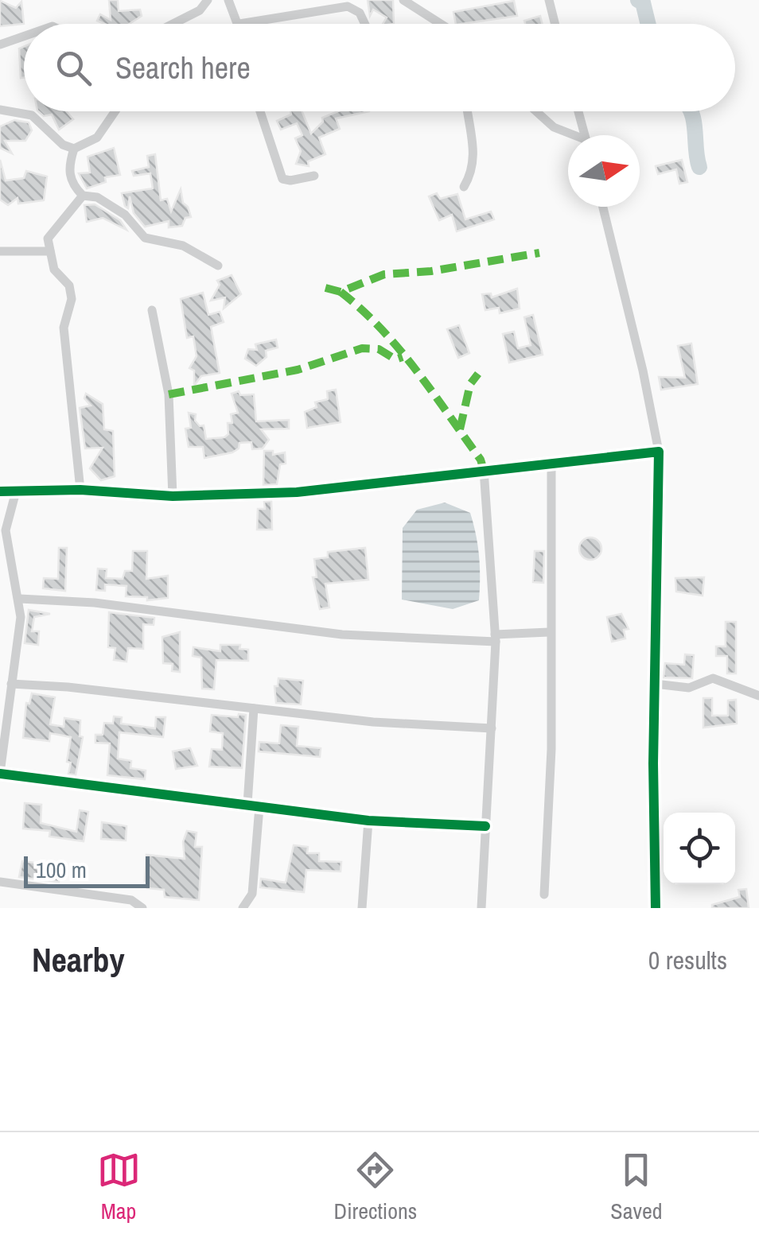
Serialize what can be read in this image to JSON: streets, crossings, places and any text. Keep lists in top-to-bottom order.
{
  "scale_bar": "100 m",
  "north": "right",
  "page": {
    "search": "Search here",
    "scale": "100 m",
    "heading": ["Nearby", "0 results"],
    "nav": ["Map", "Directions", "Saved"]
  }
}
